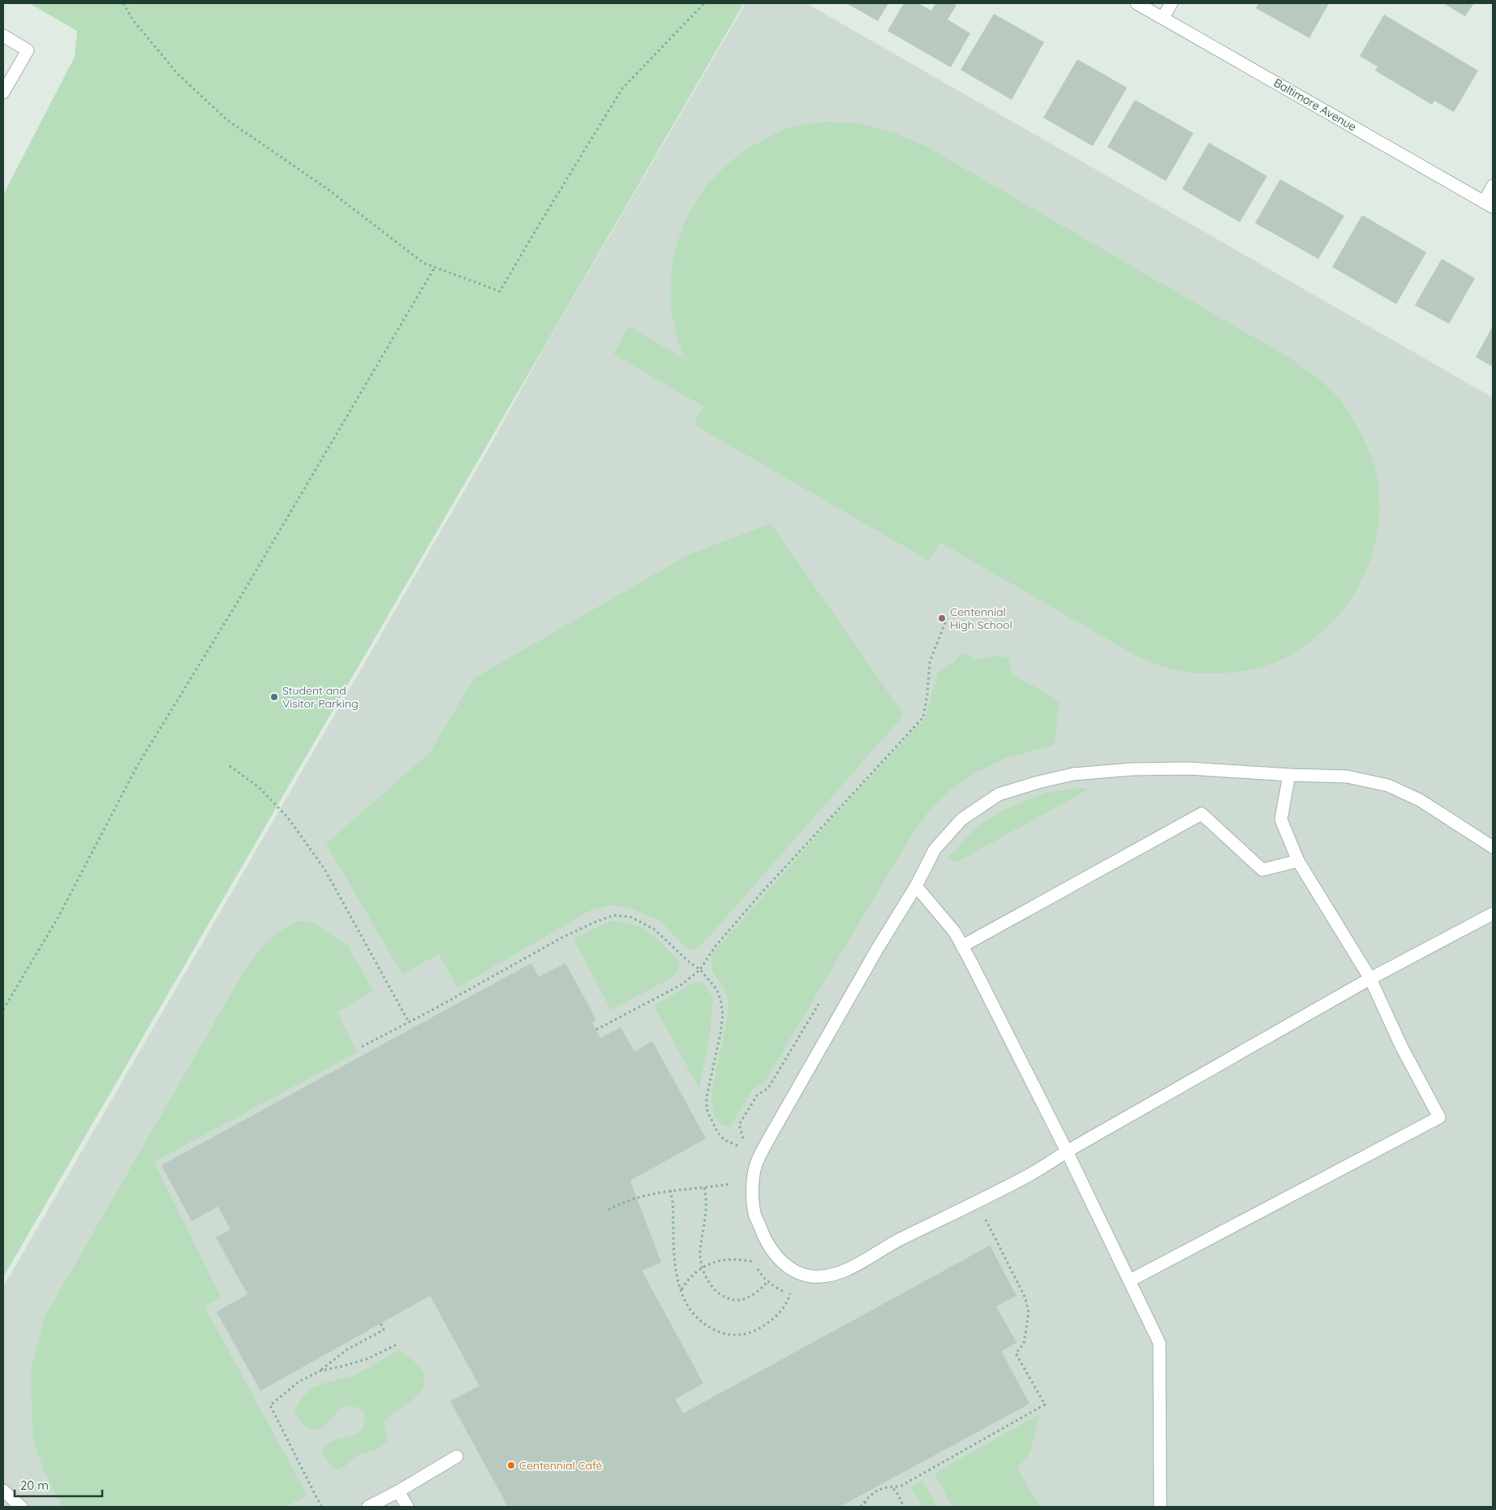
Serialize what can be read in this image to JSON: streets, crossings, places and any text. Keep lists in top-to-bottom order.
{
  "streets": {
    "street": ["Baltimore Avenue"]
  },
  "places": ["Centennial High School", "Student and Visitor Parking", "Centennial Café"],
  "scale_bar": "20 m"
}
